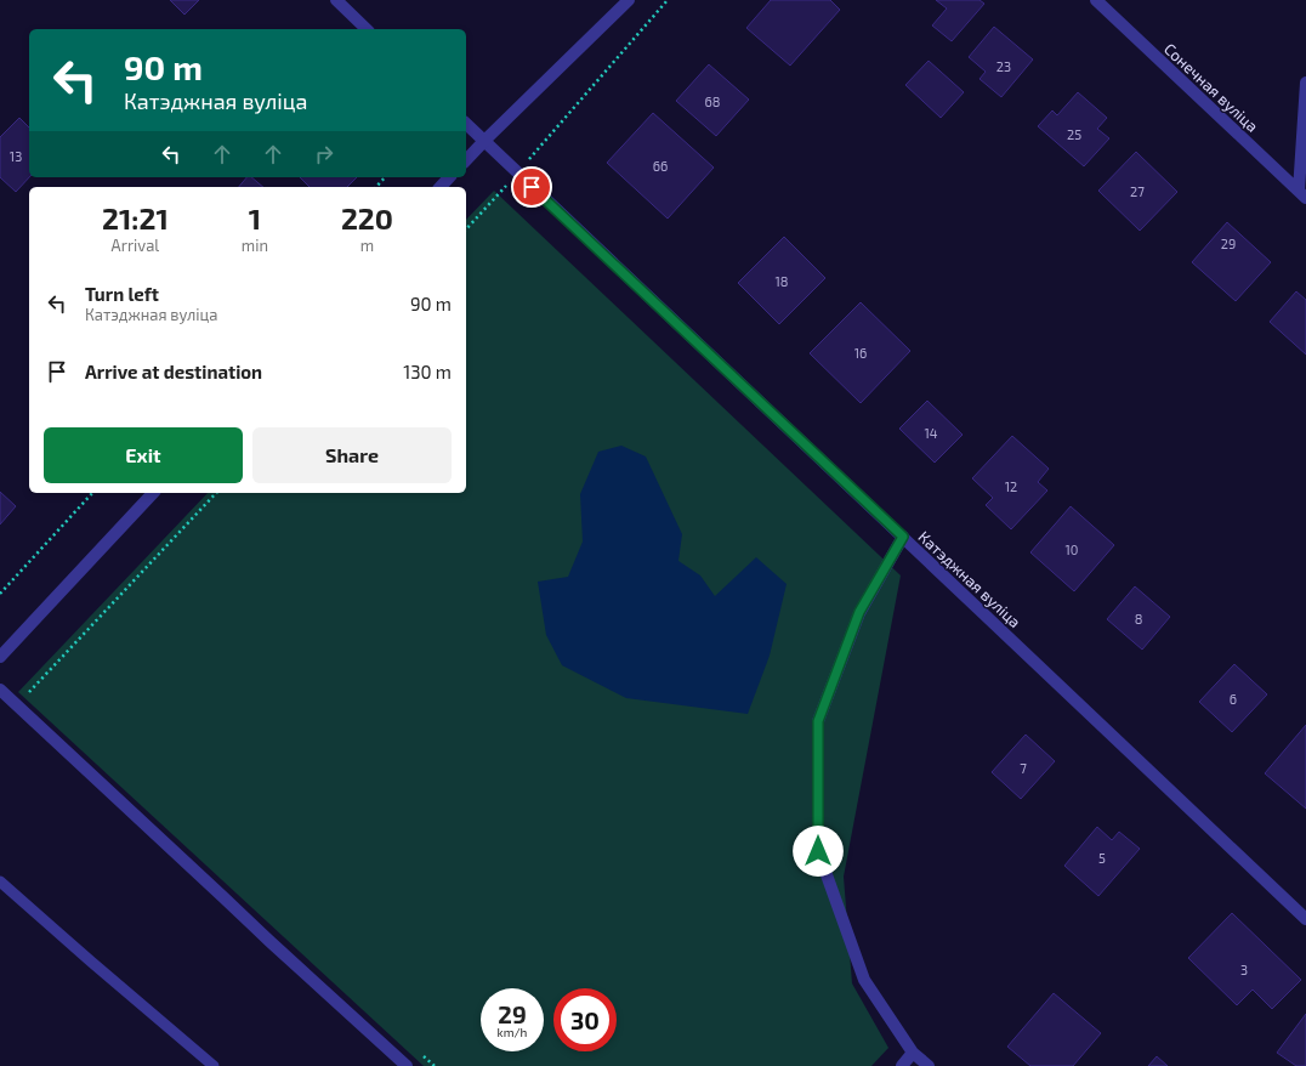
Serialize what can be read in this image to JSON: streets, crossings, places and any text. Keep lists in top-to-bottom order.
{
  "streets": {
    "street": ["Сонечная вуліца", "Катэджная вуліца"]
  },
  "house_numbers": [
    "23",
    "68",
    "25",
    "13",
    "66",
    "27",
    "29",
    "18",
    "16",
    "14",
    "12",
    "10",
    "8",
    "6",
    "7",
    "5",
    "3"
  ],
  "page": {
    "turn": ["90 m", "Катэджная вуліца"],
    "eta": [
      "21:21",
      "Arrival",
      "1",
      "min",
      "220",
      "m"
    ],
    "list": [
      {
        "name": "Turn left",
        "note": "Катэджная вуліца",
        "value": "90 m"
      },
      {
        "name": "Arrive at destination",
        "value": "130 m"
      }
    ],
    "buttons": ["Exit", "Share"],
    "speed": "29 km/h",
    "limit": "30"
  }
}
